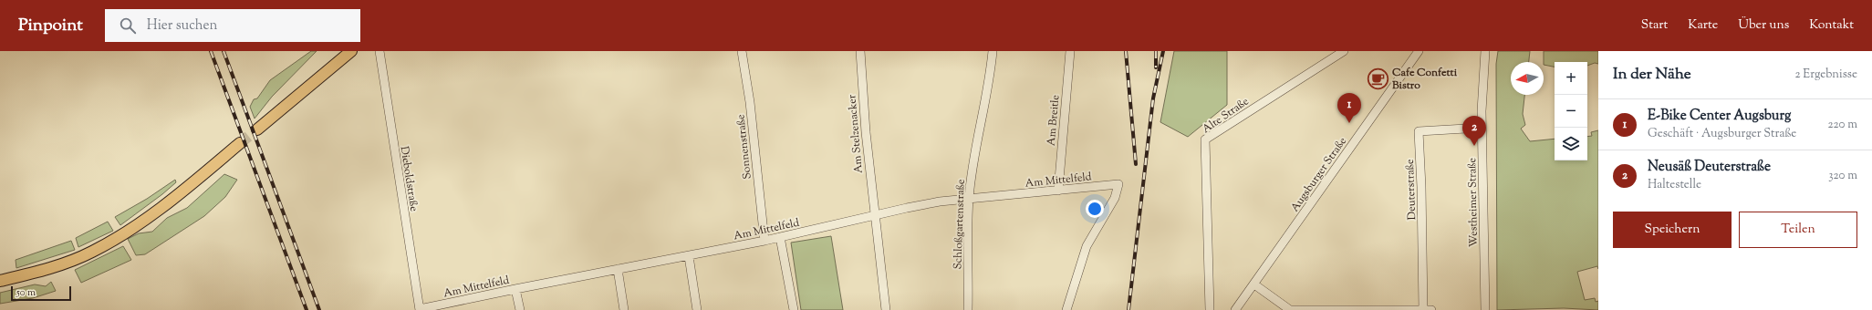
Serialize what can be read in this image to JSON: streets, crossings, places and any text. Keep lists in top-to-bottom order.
{
  "streets": {
    "street": [
      "Alte Straße",
      "Am Breitle",
      "Am Stelzenacker",
      "Sonnenstraße",
      "Augsburger Straße",
      "Dieboldstraße",
      "Am Mittelfeld",
      "Deuterstraße",
      "Westheimer Straße",
      "Schloßgartenstraße"
    ]
  },
  "crossings": [
    ["Am Breitle", "Am Mittelfeld"],
    ["Am Stelzenacker", "Am Mittelfeld"],
    ["Sonnenstraße", "Am Mittelfeld"],
    ["Dieboldstraße", "Am Mittelfeld"],
    ["Am Mittelfeld", "Schloßgartenstraße"],
    ["Deuterstraße", "Westheimer Straße"]
  ],
  "places": {
    "cafe": ["Cafe Confetti Bistro"]
  },
  "scale_bar": "50 m",
  "north": "left",
  "page": {
    "header": "Pinpoint",
    "search": "Hier suchen",
    "nav": [
      "Start",
      "Karte",
      "Über uns",
      "Kontakt"
    ],
    "heading": ["In der Nähe", "2 Ergebnisse"],
    "map_buttons": ["+", "−"],
    "pins": ["1", "2"],
    "list": [
      {
        "mark": "1",
        "name": "E-Bike Center Augsburg",
        "note": "Geschäft · Augsburger Straße",
        "value": "220 m"
      },
      {
        "mark": "2",
        "name": "Neusäß Deuterstraße",
        "note": "Haltestelle",
        "value": "320 m"
      }
    ],
    "buttons": ["Speichern", "Teilen"],
    "scale": "50 m"
  }
}
